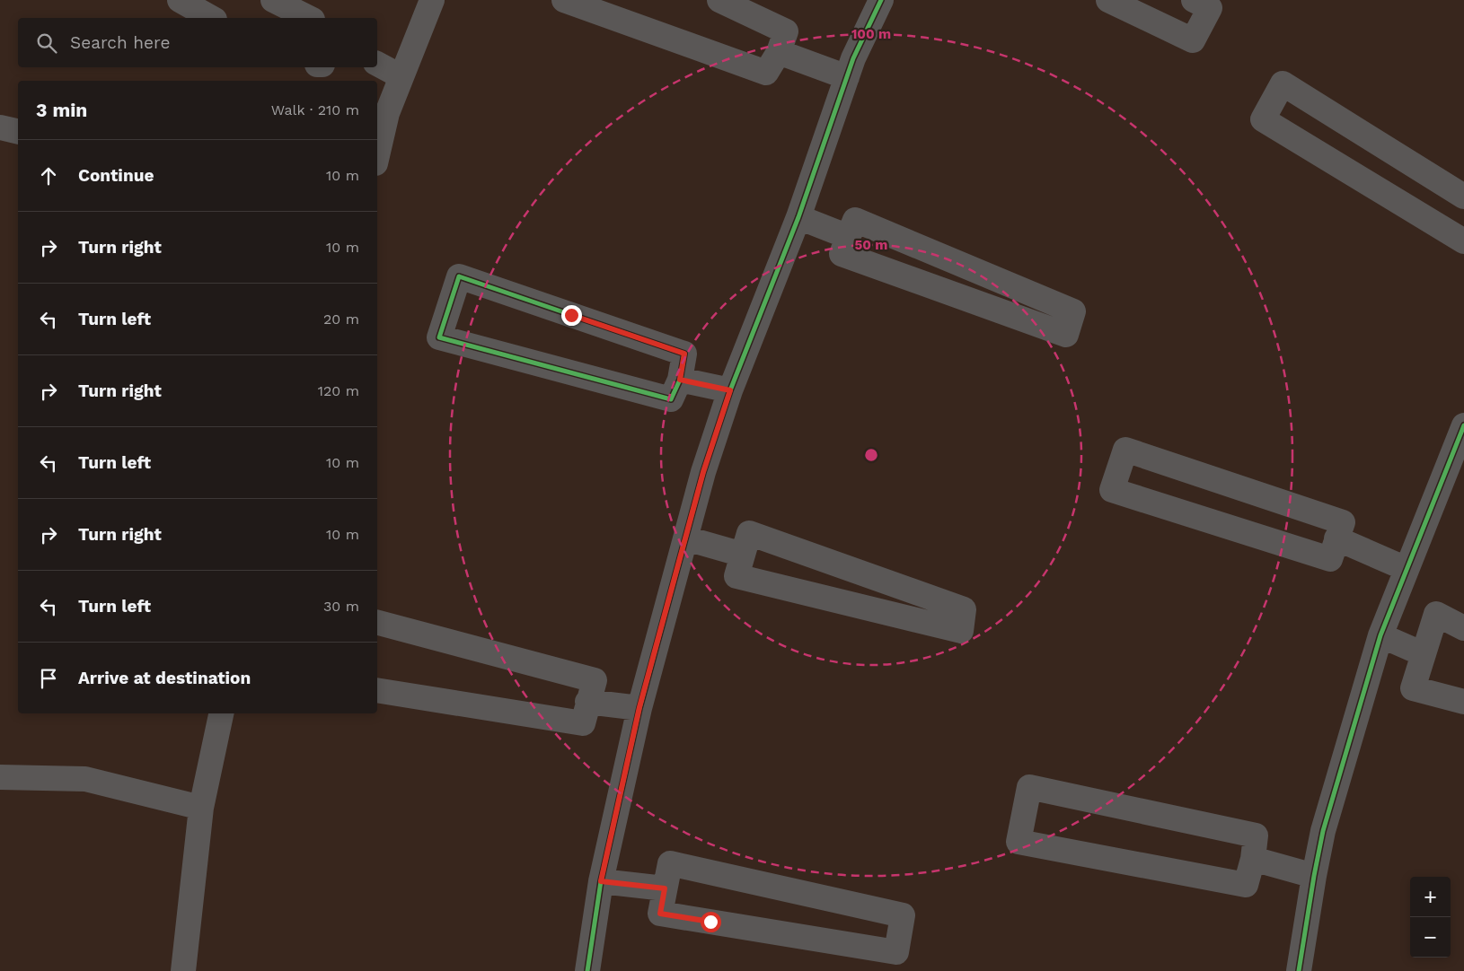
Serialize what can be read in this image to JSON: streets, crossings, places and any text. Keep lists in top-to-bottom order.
{
  "page": {
    "search": "Search here",
    "heading": ["3 min", "Walk · 210 m"],
    "list": [
      ["Continue", "10 m"],
      ["Turn right", "10 m"],
      ["Turn left", "20 m"],
      ["Turn right", "120 m"],
      ["Turn left", "10 m"],
      ["Turn right", "10 m"],
      ["Turn left", "30 m"],
      "Arrive at destination"
    ],
    "map_buttons": ["+", "−"]
  },
  "rings": ["100 m", "50 m"]
}
